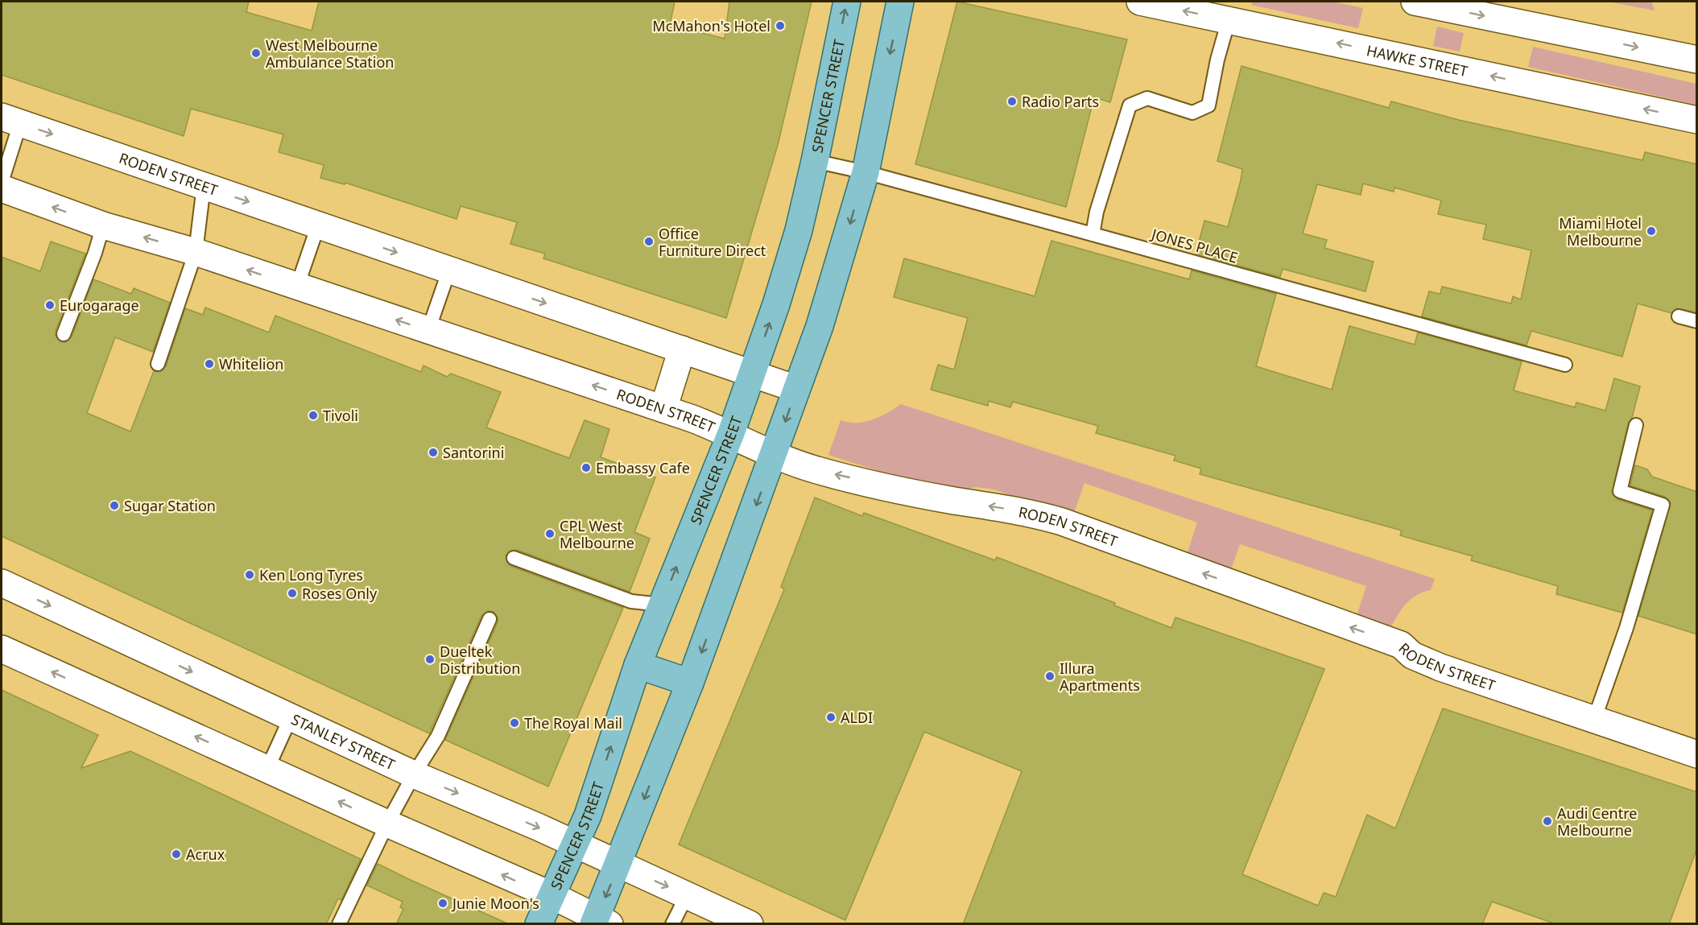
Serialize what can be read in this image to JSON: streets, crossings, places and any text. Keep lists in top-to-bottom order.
{
  "streets": {
    "main road": ["SPENCER STREET"],
    "street": ["HAWKE STREET", "RODEN STREET", "STANLEY STREET"],
    "lane": ["JONES PLACE"]
  },
  "crossings": [
    ["SPENCER STREET", "RODEN STREET"],
    ["SPENCER STREET", "JONES PLACE"],
    ["SPENCER STREET", "STANLEY STREET"]
  ],
  "places": [
    "McMahon's Hotel",
    "West Melbourne Ambulance Station",
    "Radio Parts",
    "Miami Hotel Melbourne",
    "Office Furniture Direct",
    "Eurogarage",
    "Whitelion",
    "Tivoli",
    "Santorini",
    "Embassy Cafe",
    "Sugar Station",
    "CPL West Melbourne",
    "Ken Long Tyres",
    "Roses Only",
    "Dueltek Distribution",
    "Illura Apartments",
    "ALDI",
    "The Royal Mail",
    "Audi Centre Melbourne",
    "Acrux",
    "Junie Moon's"
  ]
}
